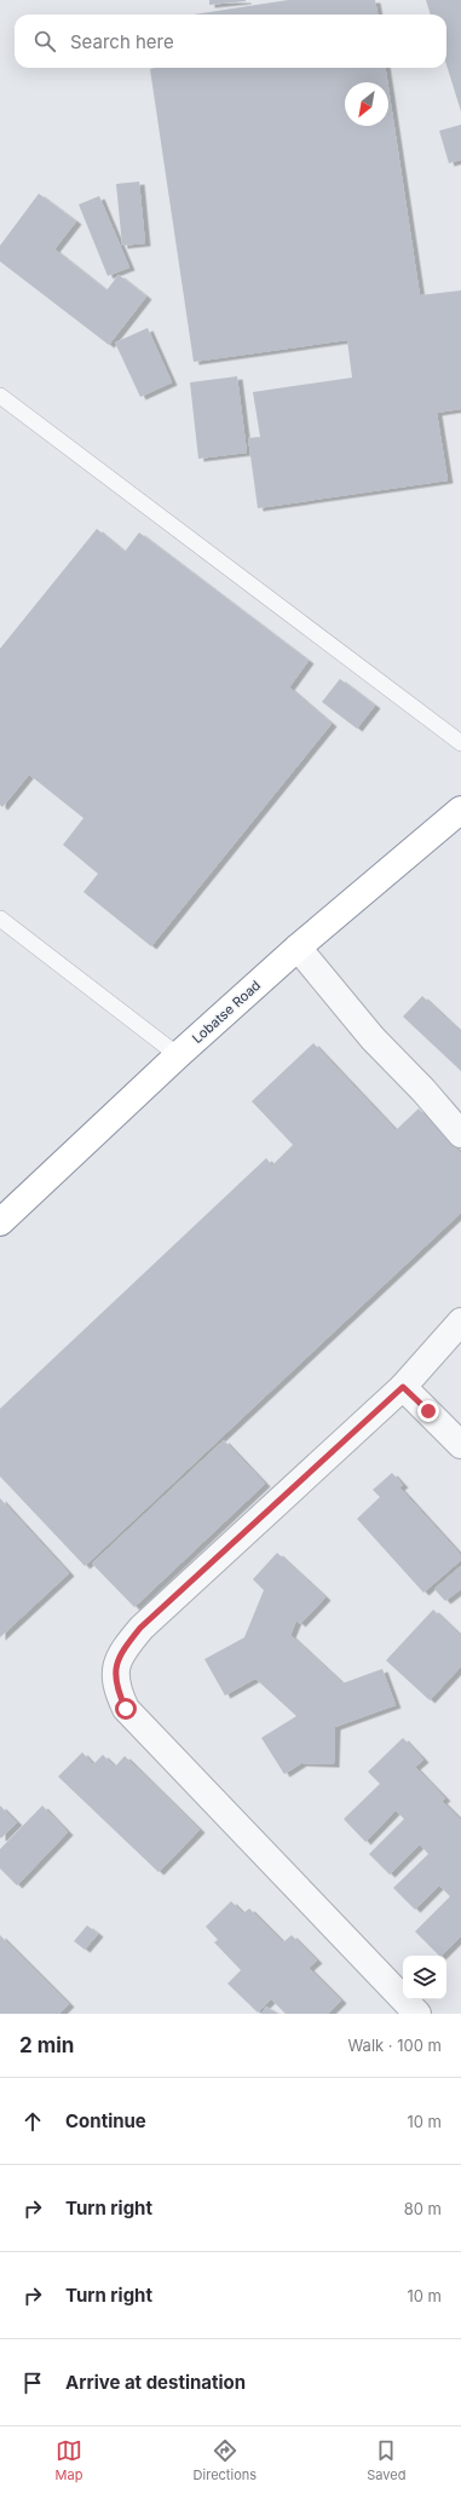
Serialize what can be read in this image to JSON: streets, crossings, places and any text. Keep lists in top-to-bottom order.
{
  "streets": {
    "highway": ["Lobatse Road"]
  },
  "north": "bottom left",
  "page": {
    "search": "Search here",
    "heading": ["2 min", "Walk · 100 m"],
    "list": [
      ["Continue", "10 m"],
      ["Turn right", "80 m"],
      ["Turn right", "10 m"],
      "Arrive at destination"
    ],
    "nav": ["Map", "Directions", "Saved"]
  }
}
